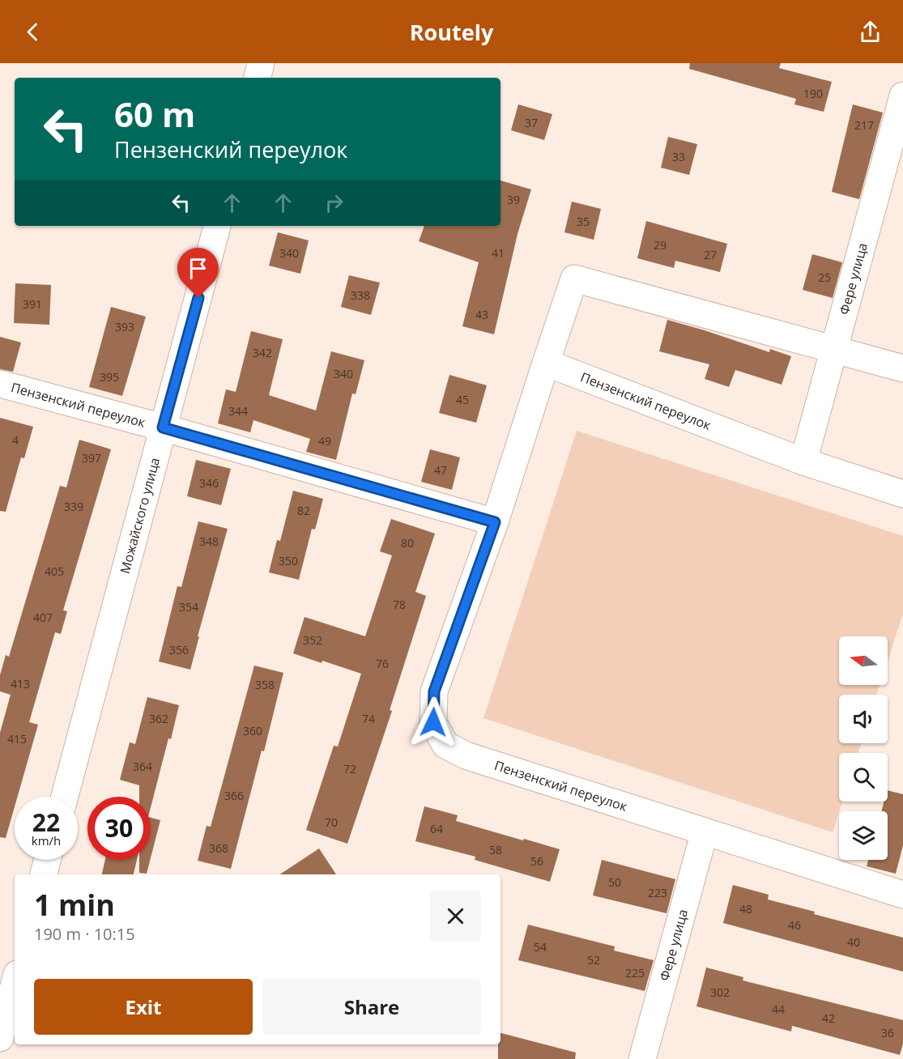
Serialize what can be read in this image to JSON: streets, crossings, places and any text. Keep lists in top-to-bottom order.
{
  "streets": {
    "street": ["Фере улица", "Пензенский переулок", "Можайского улица"]
  },
  "crossings": [
    ["Фере улица", "Пензенский переулок"],
    ["Пензенский переулок", "Можайского улица"]
  ],
  "house_numbers": [
    "190",
    "37",
    "217",
    "33",
    "39",
    "35",
    "29",
    "340",
    "41",
    "27",
    "25",
    "338",
    "391",
    "43",
    "393",
    "342",
    "340",
    "395",
    "45",
    "344",
    "4",
    "49",
    "397",
    "47",
    "346",
    "339",
    "82",
    "348",
    "80",
    "350",
    "405",
    "78",
    "354",
    "407",
    "352",
    "356",
    "76",
    "413",
    "358",
    "362",
    "74",
    "360",
    "415",
    "364",
    "72",
    "366",
    "70",
    "64",
    "368",
    "58",
    "56",
    "50",
    "223",
    "48",
    "46",
    "40",
    "54",
    "52",
    "225",
    "302",
    "44",
    "42",
    "36"
  ],
  "north": "left",
  "page": {
    "header": "Routely",
    "turn": ["60 m", "Пензенский переулок"],
    "speed": "22 km/h",
    "limit": "30",
    "heading": ["1 min", "190 m · 10:15"],
    "buttons": ["Exit", "Share"]
  }
}
